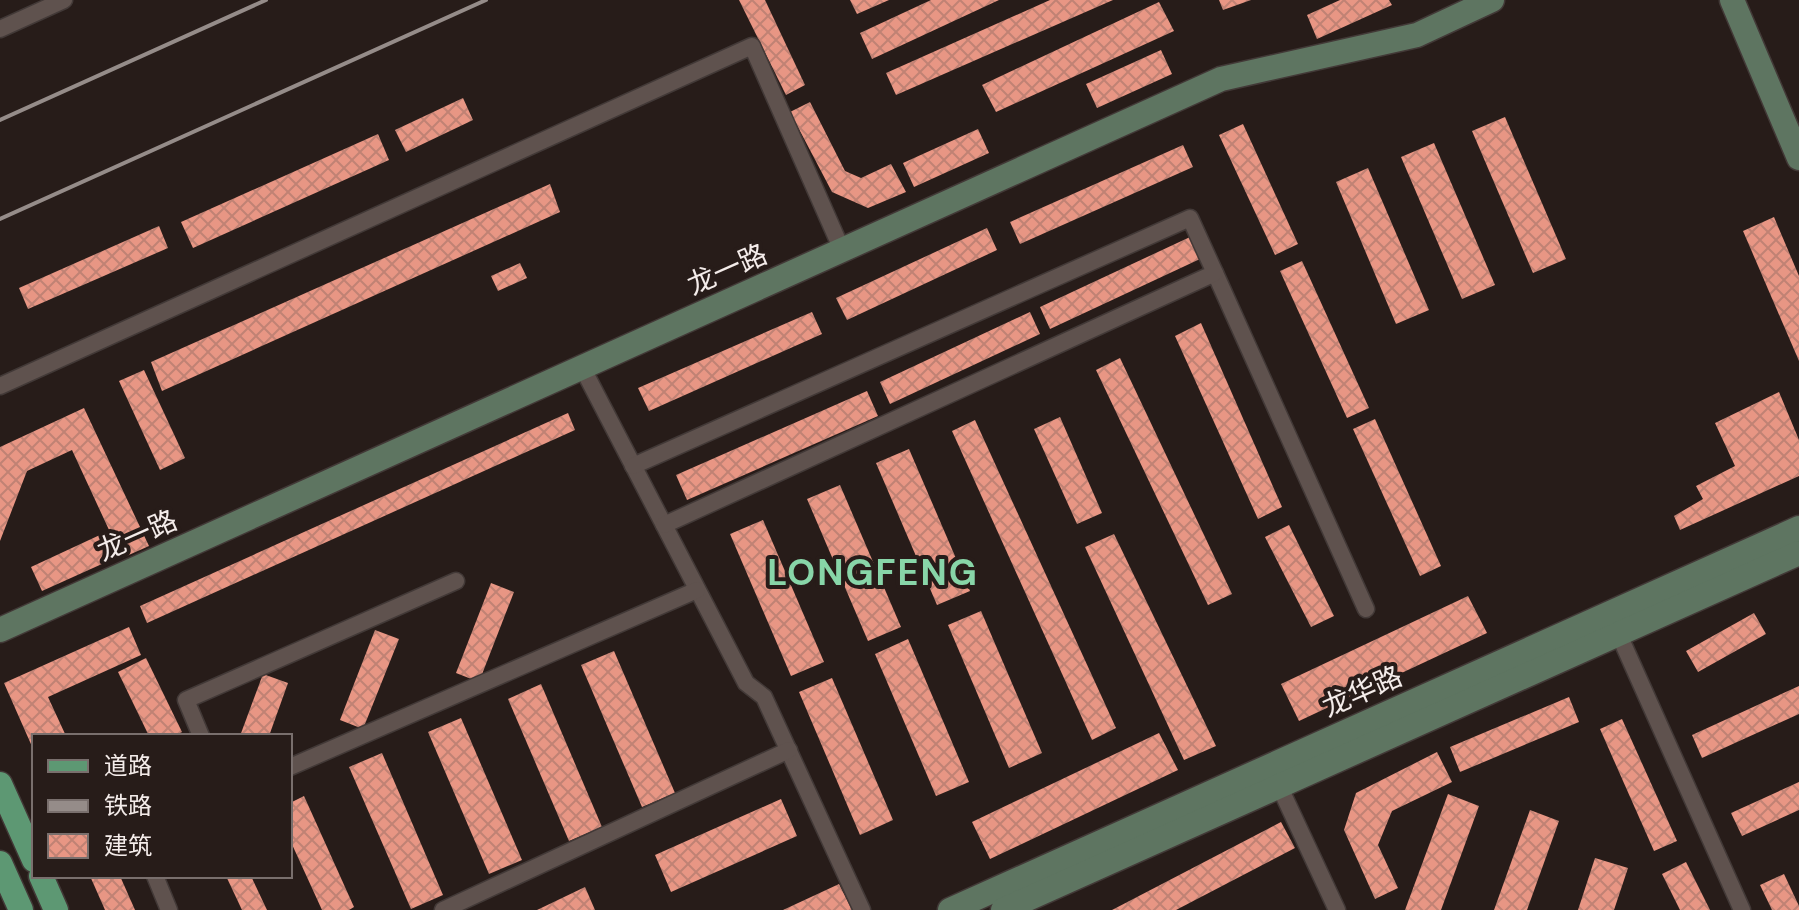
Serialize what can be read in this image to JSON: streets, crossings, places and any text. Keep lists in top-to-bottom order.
{
  "streets": {
    "street": ["龙一路", "龙华路"]
  },
  "districts": ["LONGFENG"],
  "legend": ["道路", "铁路", "建筑"]
}
